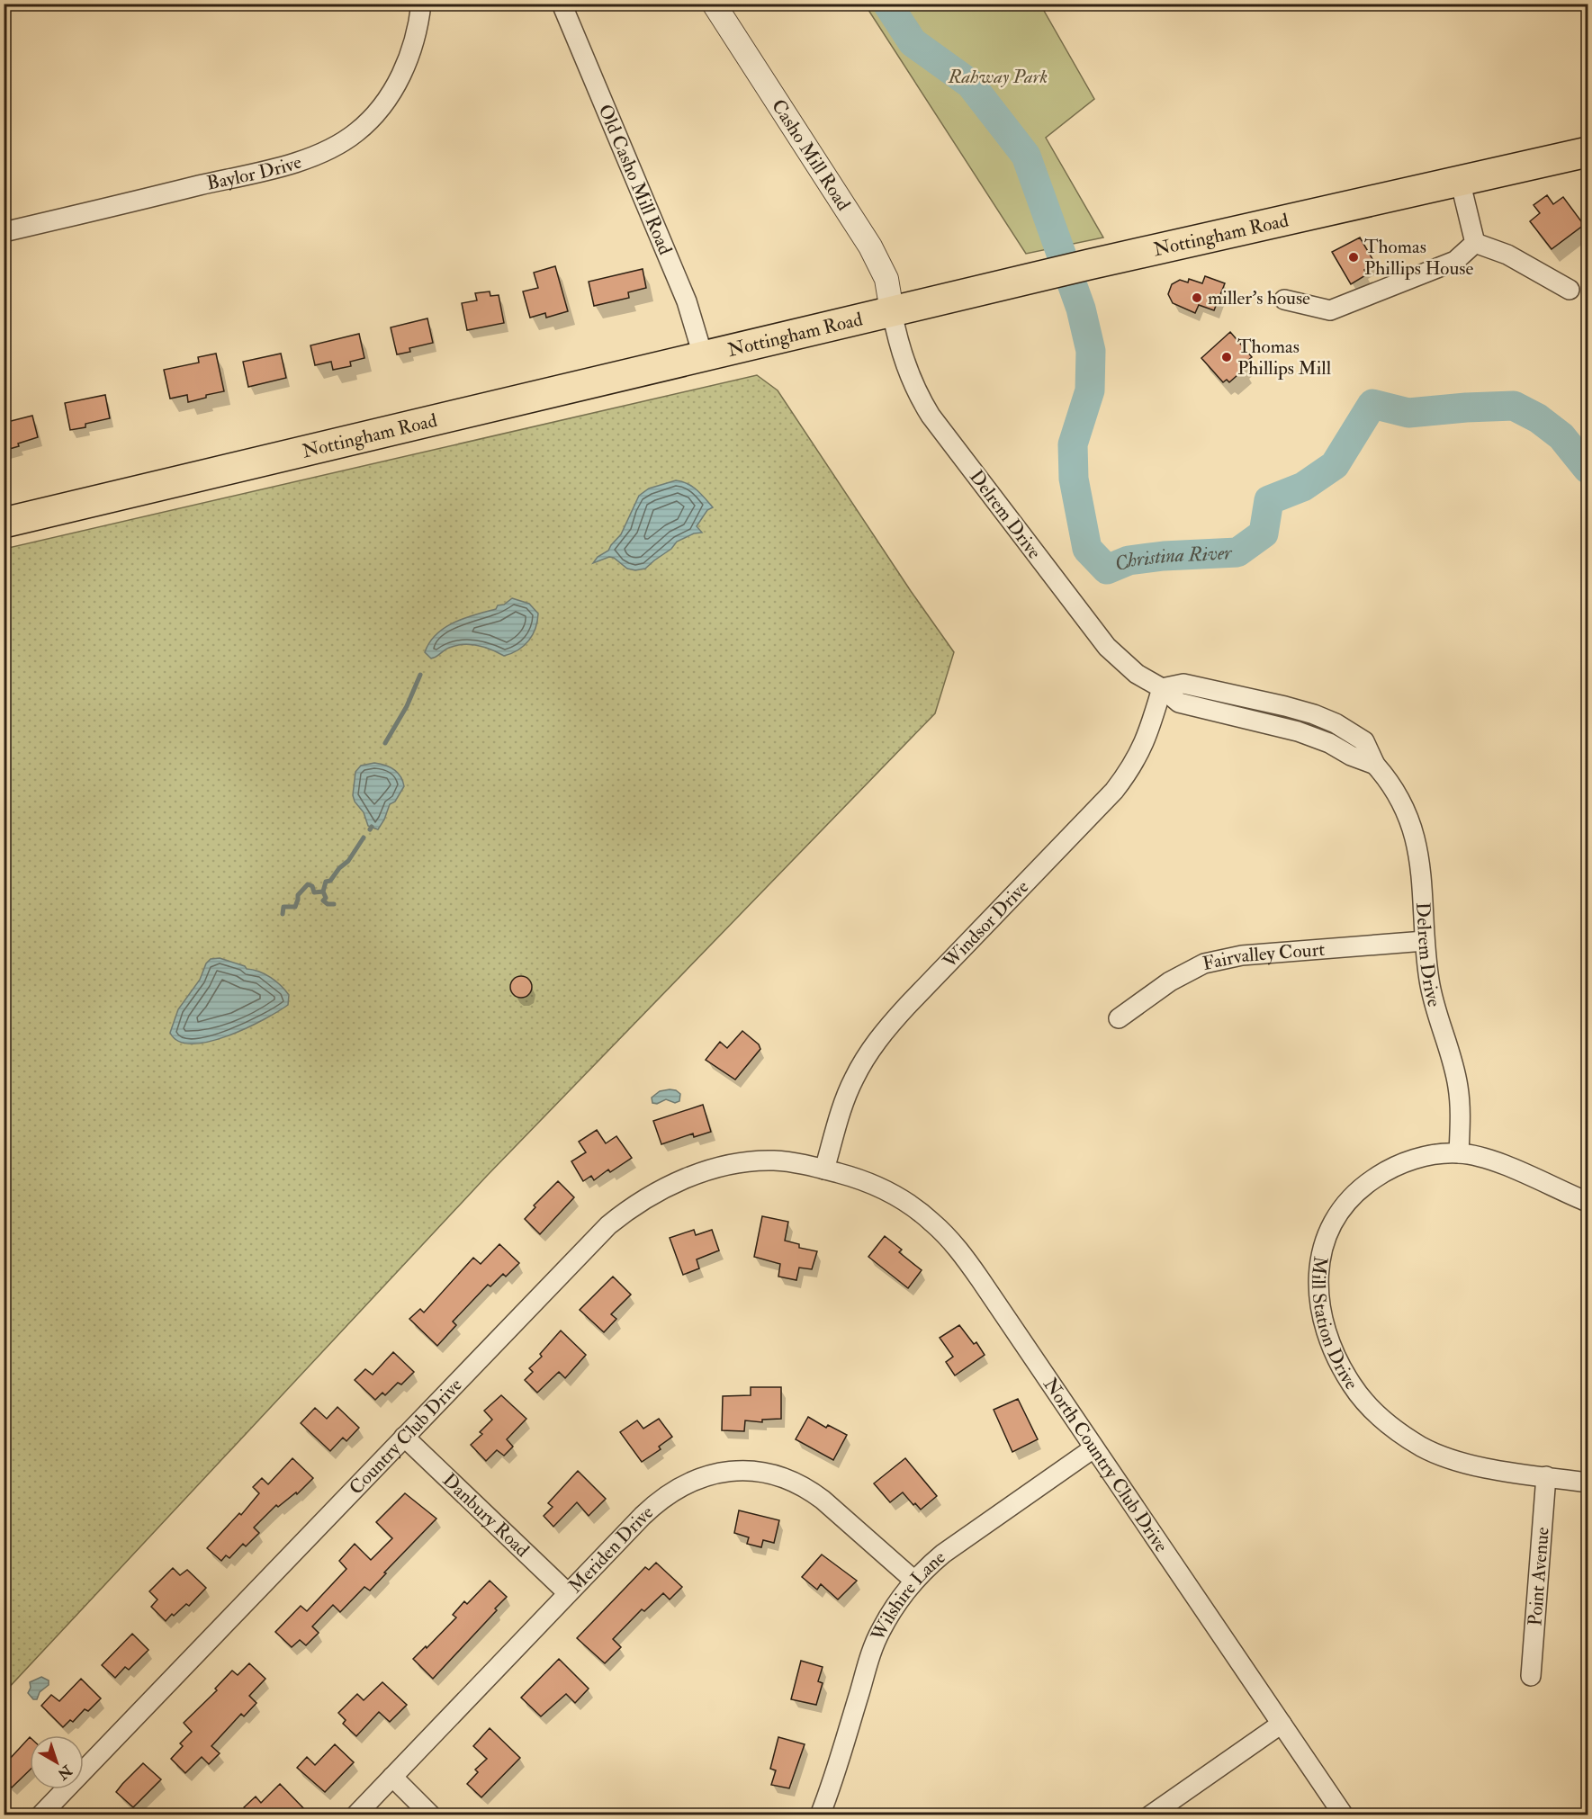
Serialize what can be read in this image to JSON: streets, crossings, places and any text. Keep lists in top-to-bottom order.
{
  "streets": {
    "main road": ["Nottingham Road"],
    "street": [
      "Casho Mill Road",
      "Baylor Drive",
      "Old Casho Mill Road",
      "Delrem Drive",
      "Windsor Drive",
      "Fairvalley Court",
      "Mill Station Drive",
      "Country Club Drive",
      "North Country Club Drive",
      "Danbury Road",
      "Meriden Drive",
      "Point Avenue",
      "Wilshire Lane"
    ]
  },
  "crossings": [
    ["Casho Mill Road", "Nottingham Road"],
    ["Casho Mill Road", "Delrem Drive"],
    ["Old Casho Mill Road", "Nottingham Road"],
    ["Nottingham Road", "Delrem Drive"],
    ["Delrem Drive", "Windsor Drive"],
    ["Delrem Drive", "Fairvalley Court"],
    ["Delrem Drive", "Mill Station Drive"],
    ["Windsor Drive", "Country Club Drive"],
    ["Windsor Drive", "North Country Club Drive"],
    ["Mill Station Drive", "Point Avenue"],
    ["Country Club Drive", "North Country Club Drive"],
    ["Country Club Drive", "Danbury Road"],
    ["North Country Club Drive", "Wilshire Lane"],
    ["Danbury Road", "Meriden Drive"],
    ["Meriden Drive", "Wilshire Lane"]
  ],
  "water": ["Christina River"],
  "parks": ["Rahway Park"],
  "places": ["Thomas Phillips House", "miller's house", "Thomas Phillips Mill"],
  "north": "bottom right"
}
